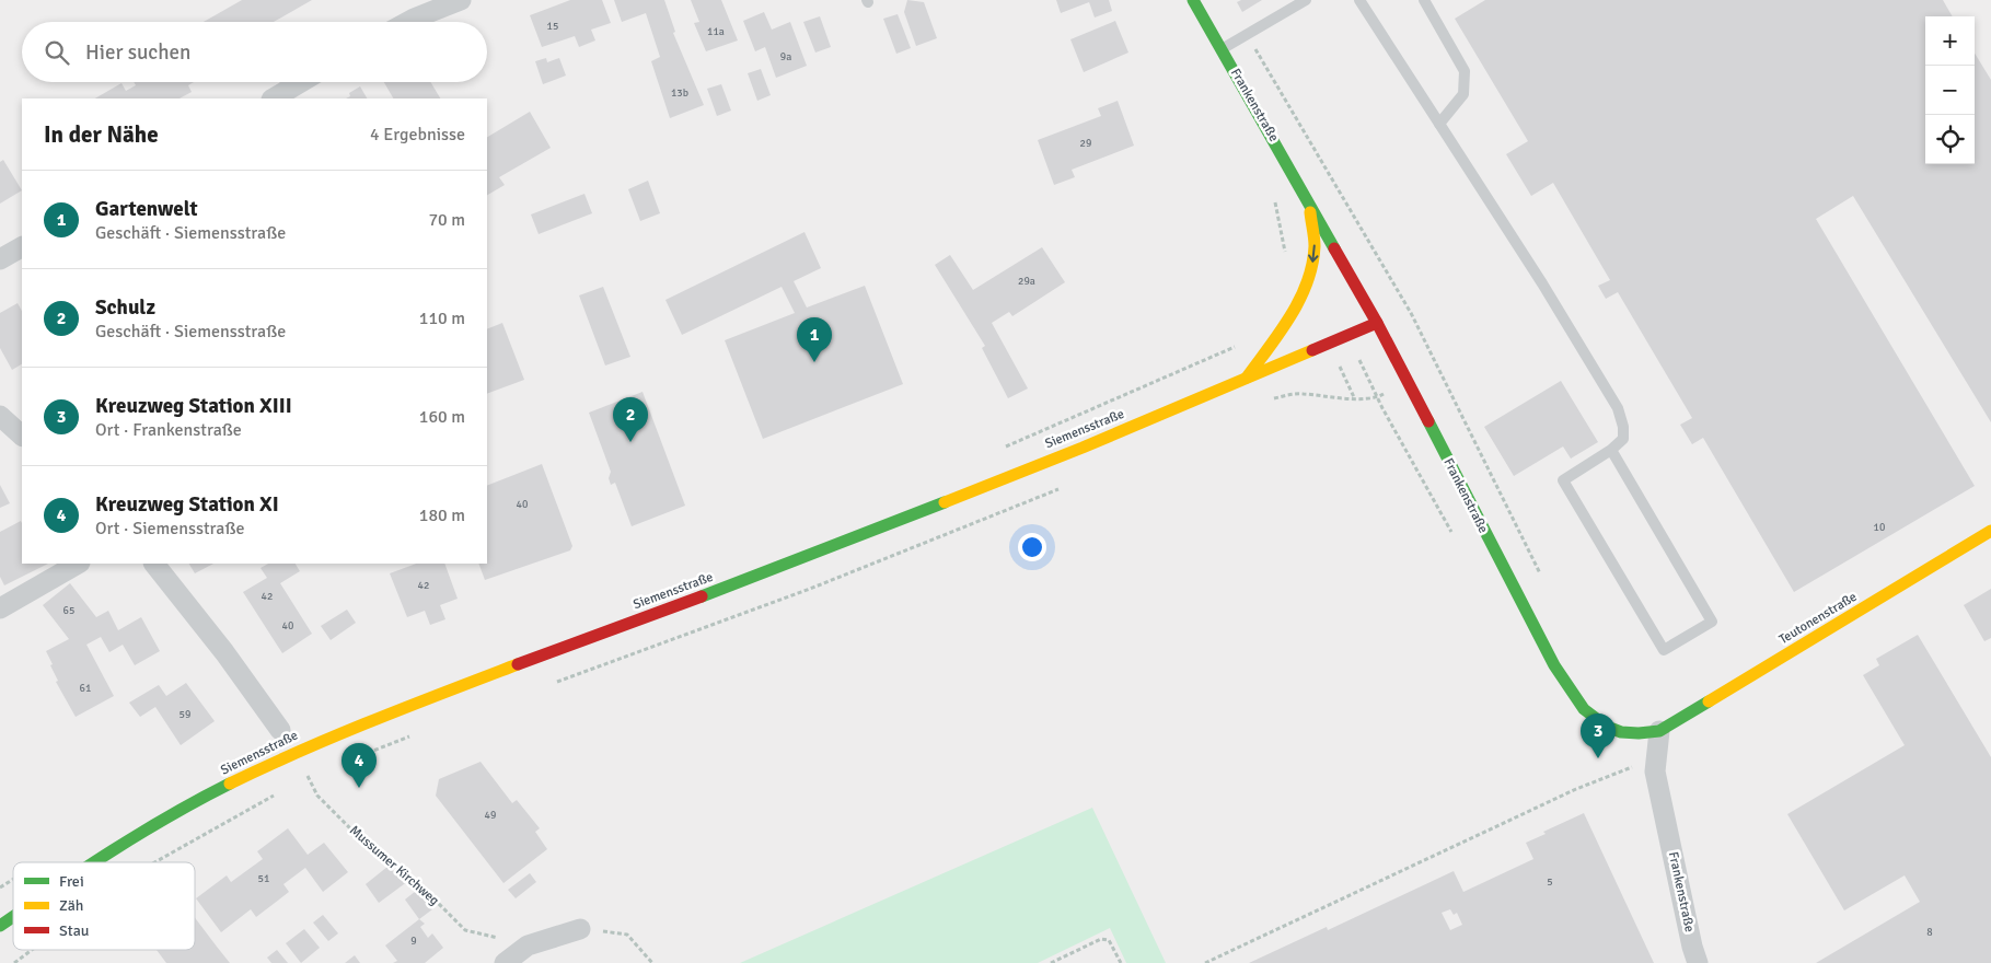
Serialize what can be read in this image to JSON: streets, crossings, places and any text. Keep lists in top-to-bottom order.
{
  "streets": {
    "street": ["Frankenstraße", "Siemensstraße", "Teutonenstraße"],
    "path": ["Mussumer Kirchweg"]
  },
  "crossings": [
    ["Frankenstraße", "Siemensstraße"],
    ["Frankenstraße", "Teutonenstraße"],
    ["Siemensstraße", "Mussumer Kirchweg"]
  ],
  "house_numbers": [
    "15",
    "11a",
    "9a",
    "13b",
    "29",
    "29a",
    "40",
    "10",
    "42",
    "42",
    "65",
    "40",
    "61",
    "59",
    "49",
    "51",
    "5",
    "8",
    "9"
  ],
  "legend": ["Frei", "Zäh", "Stau"],
  "page": {
    "map_buttons": ["+", "−"],
    "search": "Hier suchen",
    "heading": ["In der Nähe", "4 Ergebnisse"],
    "list": [
      {
        "mark": "1",
        "name": "Gartenwelt",
        "note": "Geschäft · Siemensstraße",
        "value": "70 m"
      },
      {
        "mark": "2",
        "name": "Schulz",
        "note": "Geschäft · Siemensstraße",
        "value": "110 m"
      },
      {
        "mark": "3",
        "name": "Kreuzweg Station XIII",
        "note": "Ort · Frankenstraße",
        "value": "160 m"
      },
      {
        "mark": "4",
        "name": "Kreuzweg Station XI",
        "note": "Ort · Siemensstraße",
        "value": "180 m"
      }
    ],
    "pins": [
      "1",
      "2",
      "3",
      "4"
    ]
  }
}
